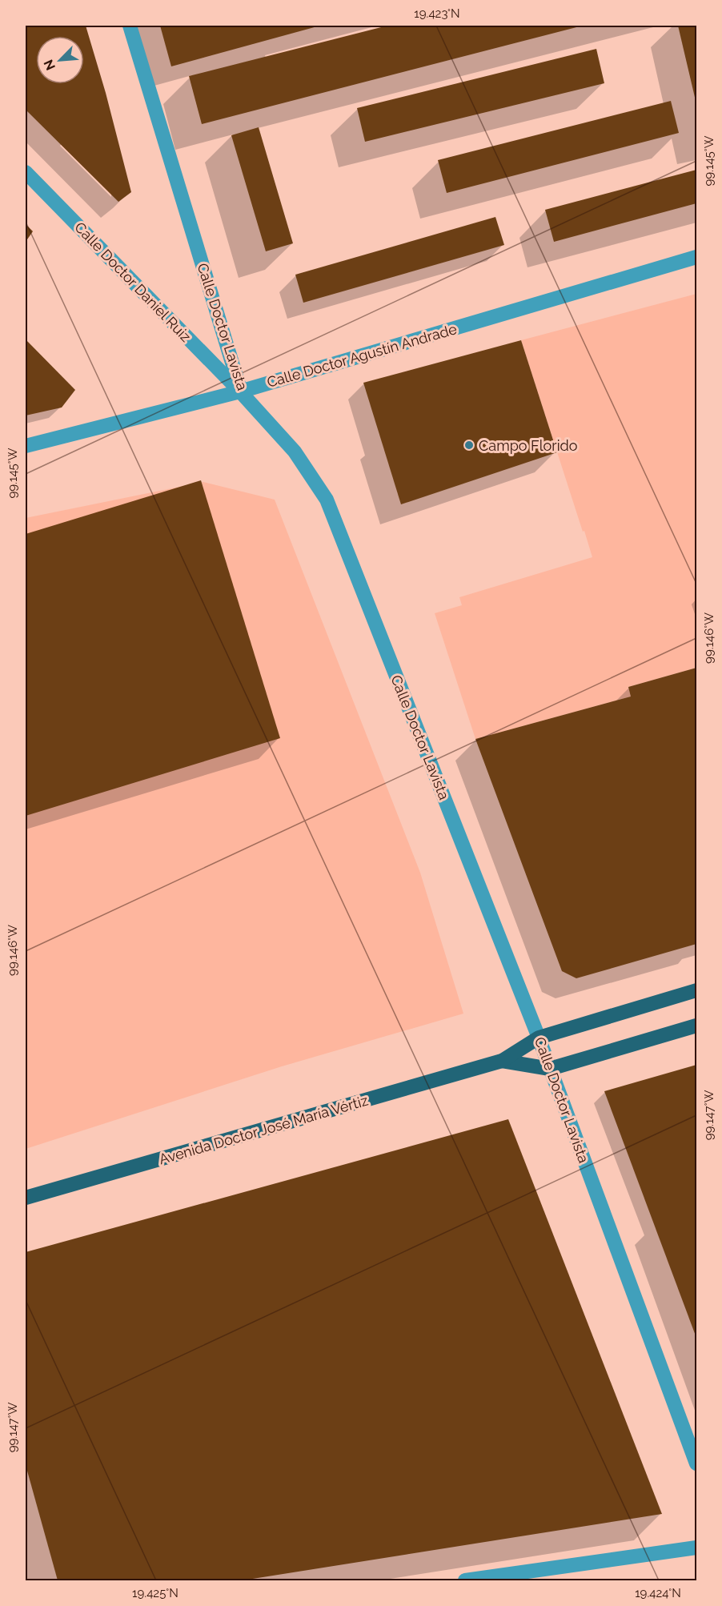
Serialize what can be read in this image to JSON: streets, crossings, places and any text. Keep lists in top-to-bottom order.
{
  "streets": {
    "main road": ["Avenida Doctor José María Vértiz"],
    "street": ["Calle Doctor Daniel Ruiz", "Calle Doctor Lavista", "Calle Doctor Agustín Andrade"]
  },
  "crossings": [
    ["Calle Doctor Daniel Ruiz", "Calle Doctor Lavista"],
    ["Calle Doctor Daniel Ruiz", "Calle Doctor Agustín Andrade"],
    ["Calle Doctor Lavista", "Calle Doctor Agustín Andrade"],
    ["Calle Doctor Lavista", "Avenida Doctor José María Vértiz"]
  ],
  "places": ["Campo Florido"],
  "north": "bottom left",
  "coordinates": [
    "19.423°N",
    "99.145°W",
    "99.146°W",
    "99.147°W",
    "19.425°N",
    "19.424°N"
  ]
}
